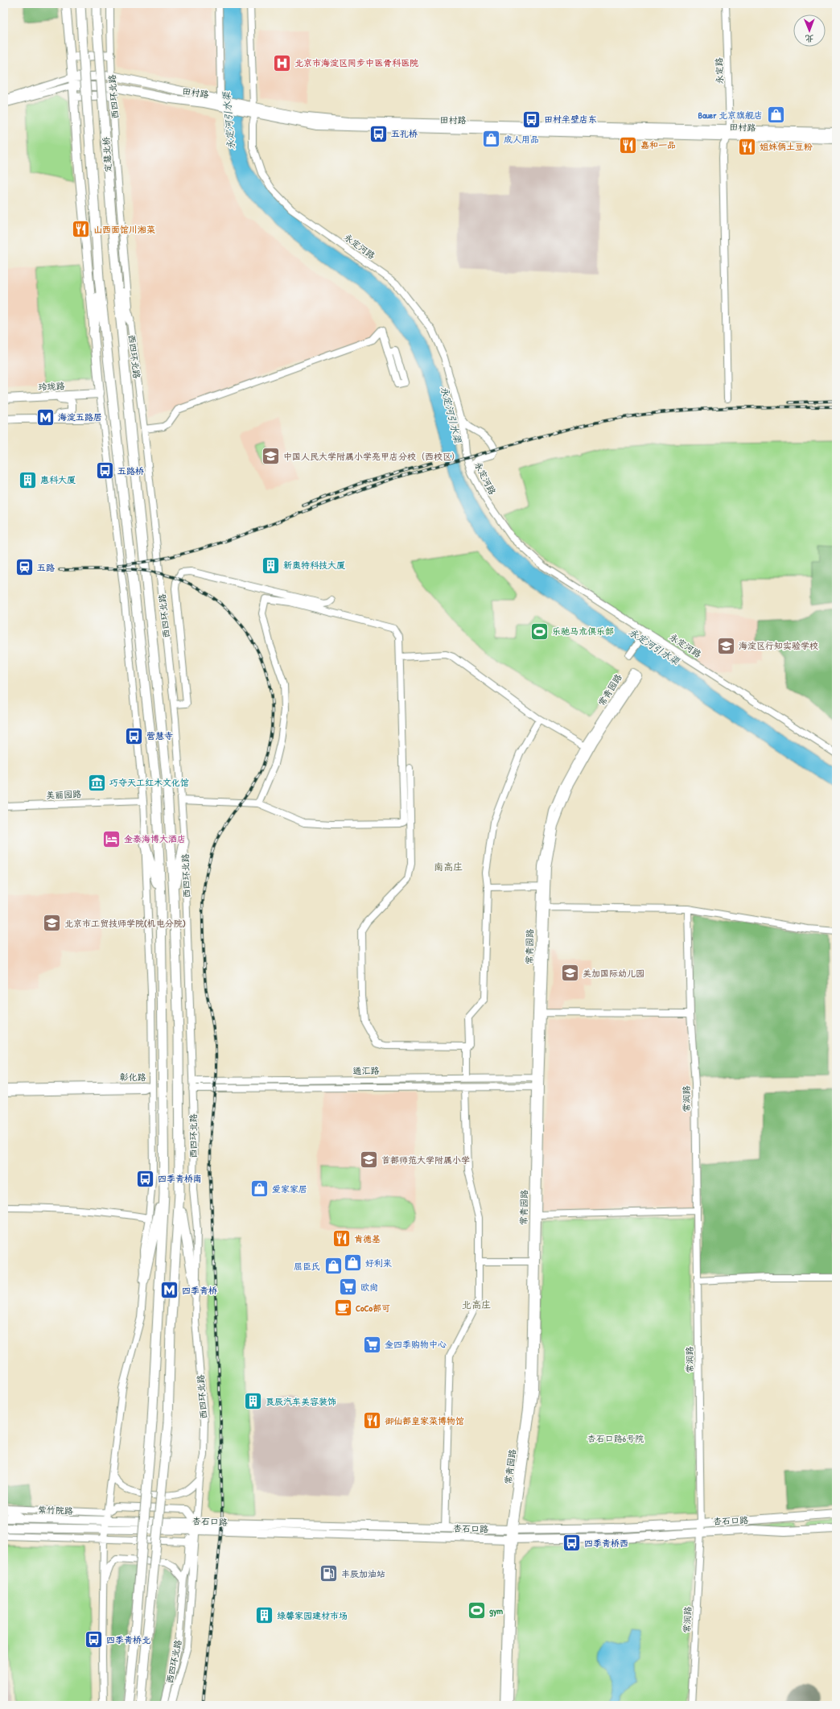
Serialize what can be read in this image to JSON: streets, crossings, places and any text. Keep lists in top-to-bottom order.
{
  "streets": {
    "highway": ["西四环北路", "定慧北桥"],
    "main road": [
      "田村路",
      "玲珑路",
      "紫竹院路",
      "杏石口路"
    ],
    "street": [
      "永定路",
      "永定河路",
      "常青园路",
      "美丽园路",
      "通汇路",
      "彰化路",
      "常润路"
    ]
  },
  "crossings": [
    ["永定路", "田村路"],
    ["田村路", "西四环北路"],
    ["田村路", "永定河路"],
    ["西四环北路", "定慧北桥"],
    ["西四环北路", "通汇路"],
    ["西四环北路", "杏石口路"],
    ["常青园路", "通汇路"],
    ["常青园路", "杏石口路"],
    ["常润路", "杏石口路"],
    ["紫竹院路", "杏石口路"]
  ],
  "districts": ["南高庄", "北高庄"],
  "water": ["永定河引水渠"],
  "parks": ["杏石口路6号院"],
  "places": {
    "hospital": ["北京市海淀区同步中医骨科医院"],
    "shop": [
      "Bauer 北京旗舰店",
      "成人用品",
      "爱家家居",
      "好利来",
      "屈臣氏"
    ],
    "bus stop": [
      "田村半壁店东",
      "五孔桥",
      "五路桥",
      "营慧寺",
      "四季青桥南",
      "四季青桥西",
      "四季青桥北"
    ],
    "restaurant": [
      "嘉和一品",
      "姐妹俩土豆粉",
      "山西面馆川湘菜",
      "肯德基",
      "御仙都皇家菜博物馆"
    ],
    "metro station": ["海淀五路居", "四季青桥"],
    "school or university": [
      "中国人民大学附属小学亮甲店分校（西校区）",
      "海淀区行知实验学校",
      "北京市工贸技师学院(机电分院)",
      "美加国际幼儿园",
      "首都师范大学附属小学"
    ],
    "building": [
      "惠科大厦",
      "新奥特科技大厦",
      "良辰汽车美容装饰",
      "绿馨家园建材市场"
    ],
    "station": ["五路"],
    "sports": ["乐驰马术俱乐部", "gym"],
    "museum": ["巧夺天工红木文化馆"],
    "hotel": ["金泰海博大酒店"],
    "supermarket": ["欧尚", "金四季购物中心"],
    "cafe": ["CoCo都可"],
    "fuel station": ["丰辰加油站"]
  },
  "north": "bottom"
}
